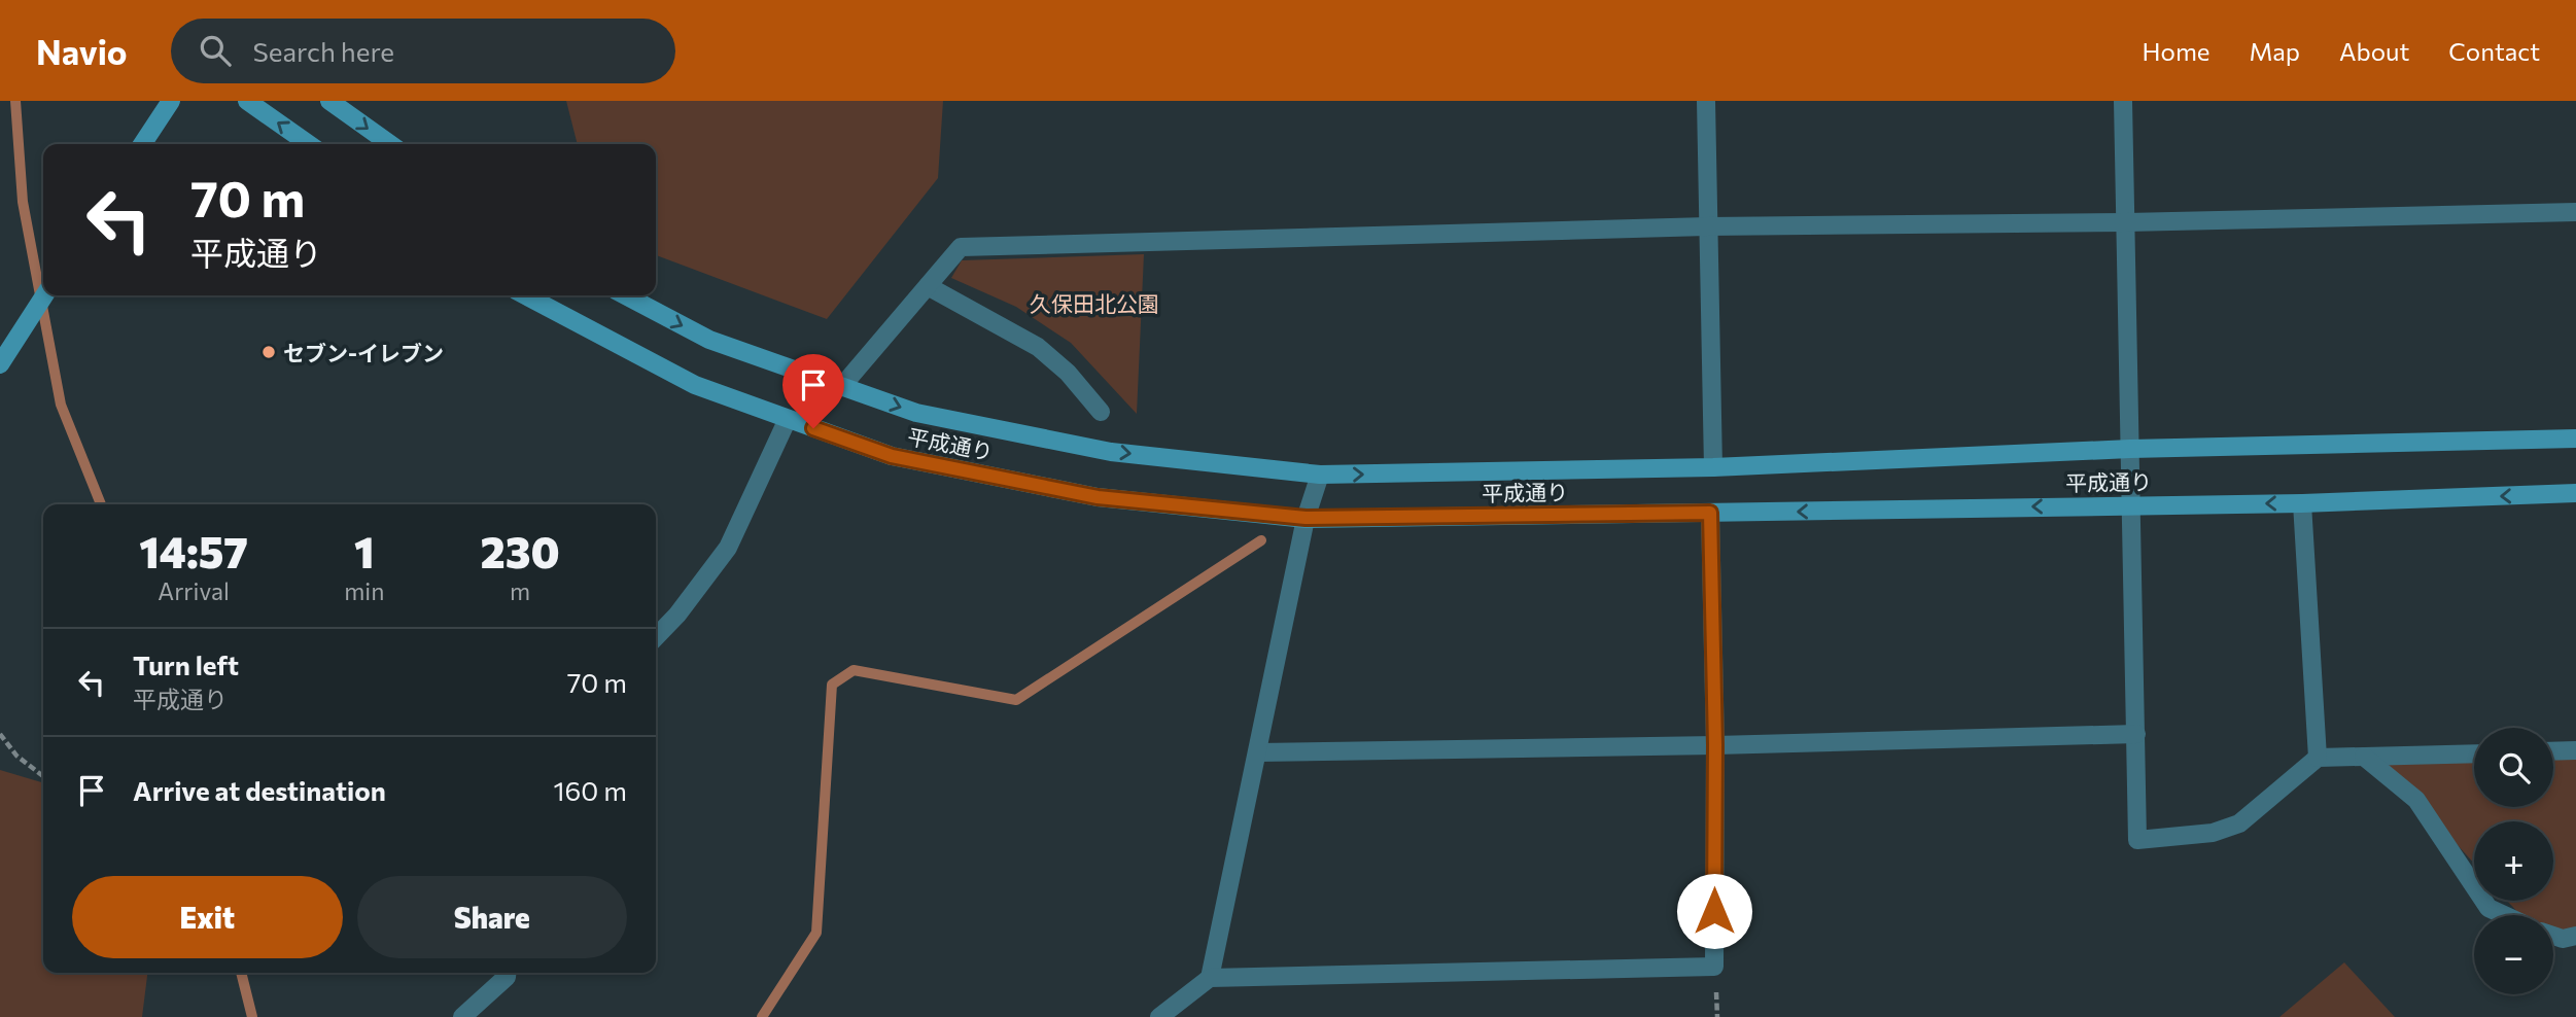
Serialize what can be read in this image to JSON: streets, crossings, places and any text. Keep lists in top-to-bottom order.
{
  "streets": {
    "street": ["平成通り"]
  },
  "parks": ["久保田北公園"],
  "places": ["セブン-イレブン"],
  "page": {
    "header": "Navio",
    "search": "Search here",
    "nav": [
      "Home",
      "Map",
      "About",
      "Contact"
    ],
    "turn": ["70 m", "平成通り"],
    "eta": [
      "14:57",
      "Arrival",
      "1",
      "min",
      "230",
      "m"
    ],
    "list": [
      {
        "name": "Turn left",
        "note": "平成通り",
        "value": "70 m"
      },
      {
        "name": "Arrive at destination",
        "value": "160 m"
      }
    ],
    "map_buttons": ["+", "−"],
    "buttons": ["Exit", "Share"]
  }
}
